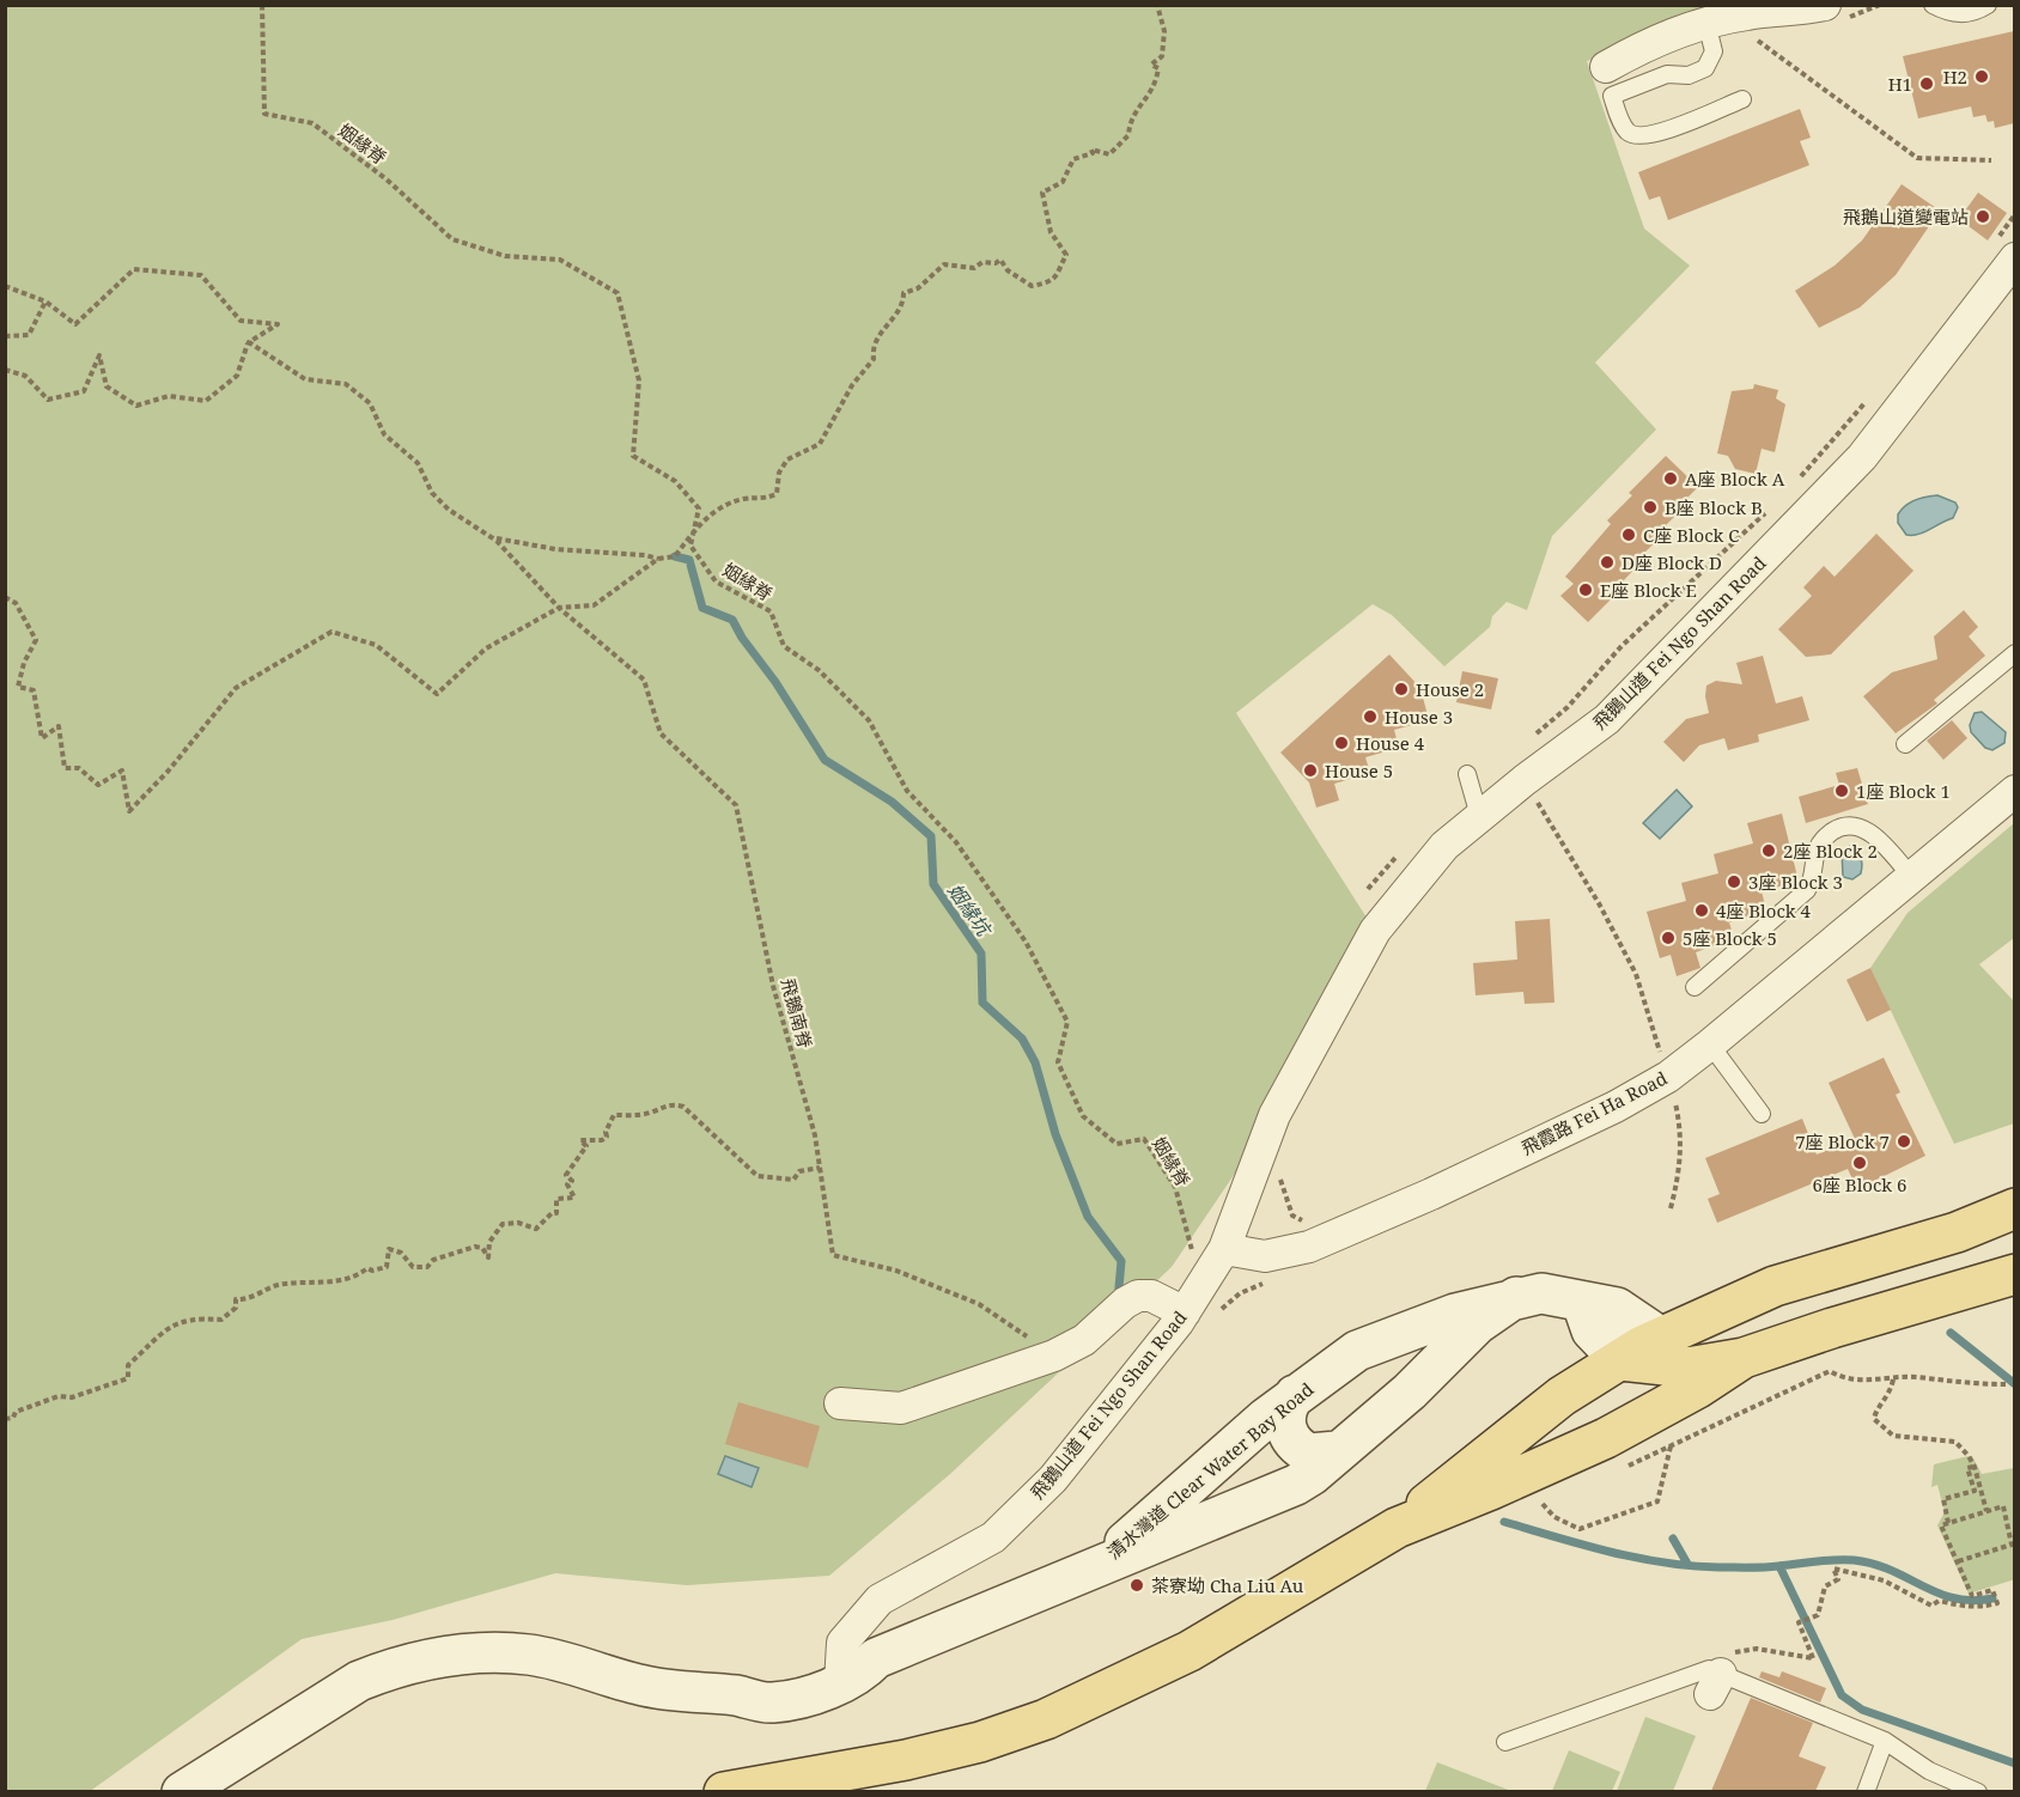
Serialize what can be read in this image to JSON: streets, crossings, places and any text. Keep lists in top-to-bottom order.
{
  "streets": {
    "main road": ["清水灣道 Clear Water Bay Road"],
    "street": ["飛鵝山道 Fei Ngo Shan Road", "飛霞路 Fei Ha Road"],
    "path": ["姻緣脊", "飛鵝南脊"]
  },
  "crossings": [
    ["姻緣脊", "飛鵝山道 Fei Ngo Shan Road"],
    ["飛鵝山道 Fei Ngo Shan Road", "飛霞路 Fei Ha Road"],
    ["飛鵝山道 Fei Ngo Shan Road", "清水灣道 Clear Water Bay Road"]
  ],
  "water": ["姻緣坑"],
  "places": [
    "H2",
    "H1",
    "飛鵝山道變電站",
    "A座 Block A",
    "B座 Block B",
    "C座 Block C",
    "D座 Block D",
    "E座 Block E",
    "House 2",
    "House 3",
    "House 4",
    "House 5",
    "1座 Block 1",
    "2座 Block 2",
    "3座 Block 3",
    "4座 Block 4",
    "5座 Block 5",
    "7座 Block 7",
    "6座 Block 6",
    "茶寮坳 Cha Liu Au"
  ]
}
